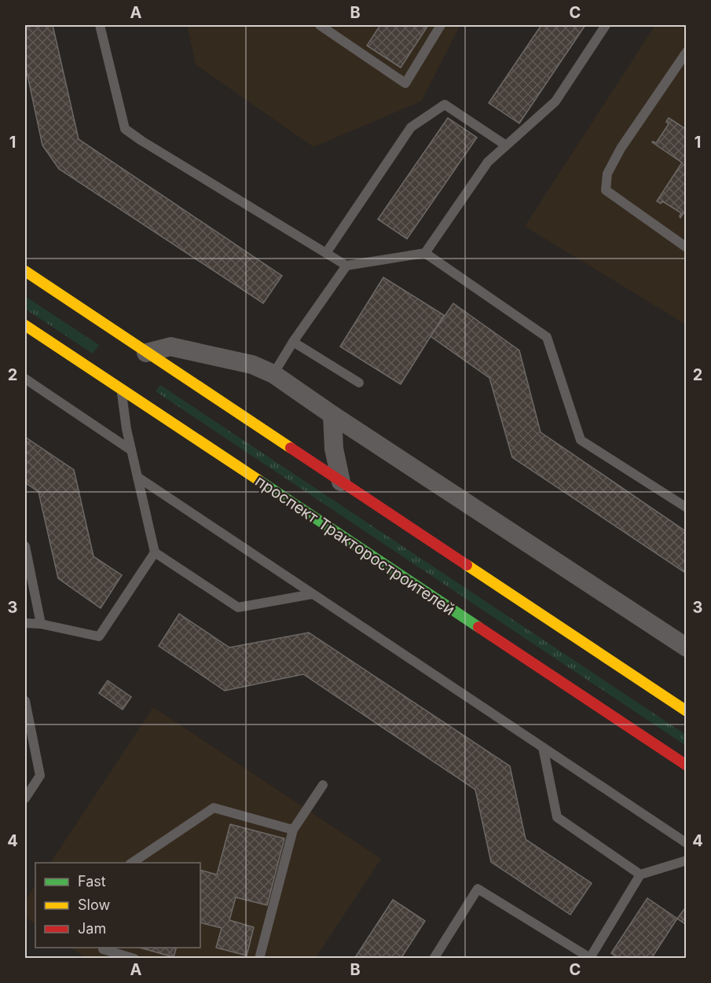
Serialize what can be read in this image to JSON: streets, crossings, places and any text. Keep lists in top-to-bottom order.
{
  "streets": {
    "main road": ["проспект Тракторостроителей"]
  },
  "legend": ["Fast", "Slow", "Jam"],
  "grid": {
    "columns": ["A", "B", "C"],
    "rows": [
      "1",
      "2",
      "3",
      "4"
    ]
  }
}
